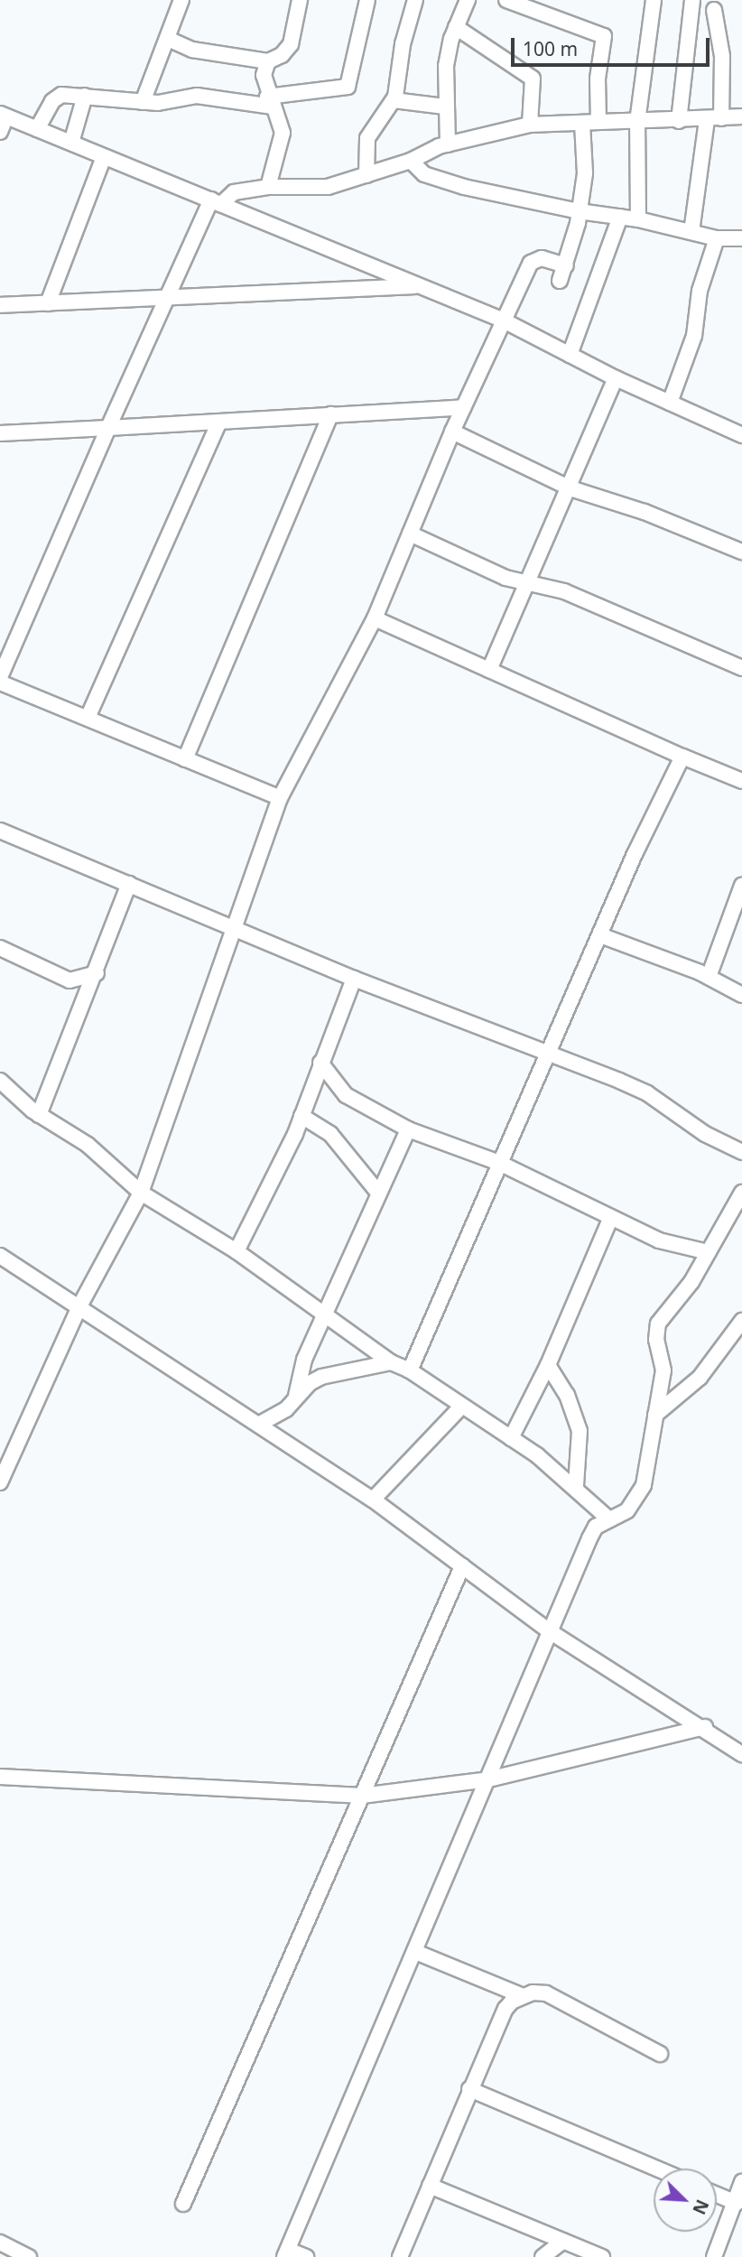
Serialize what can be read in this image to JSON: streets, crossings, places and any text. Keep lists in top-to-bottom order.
{
  "scale_bar": "100 m",
  "north": "bottom right"
}
